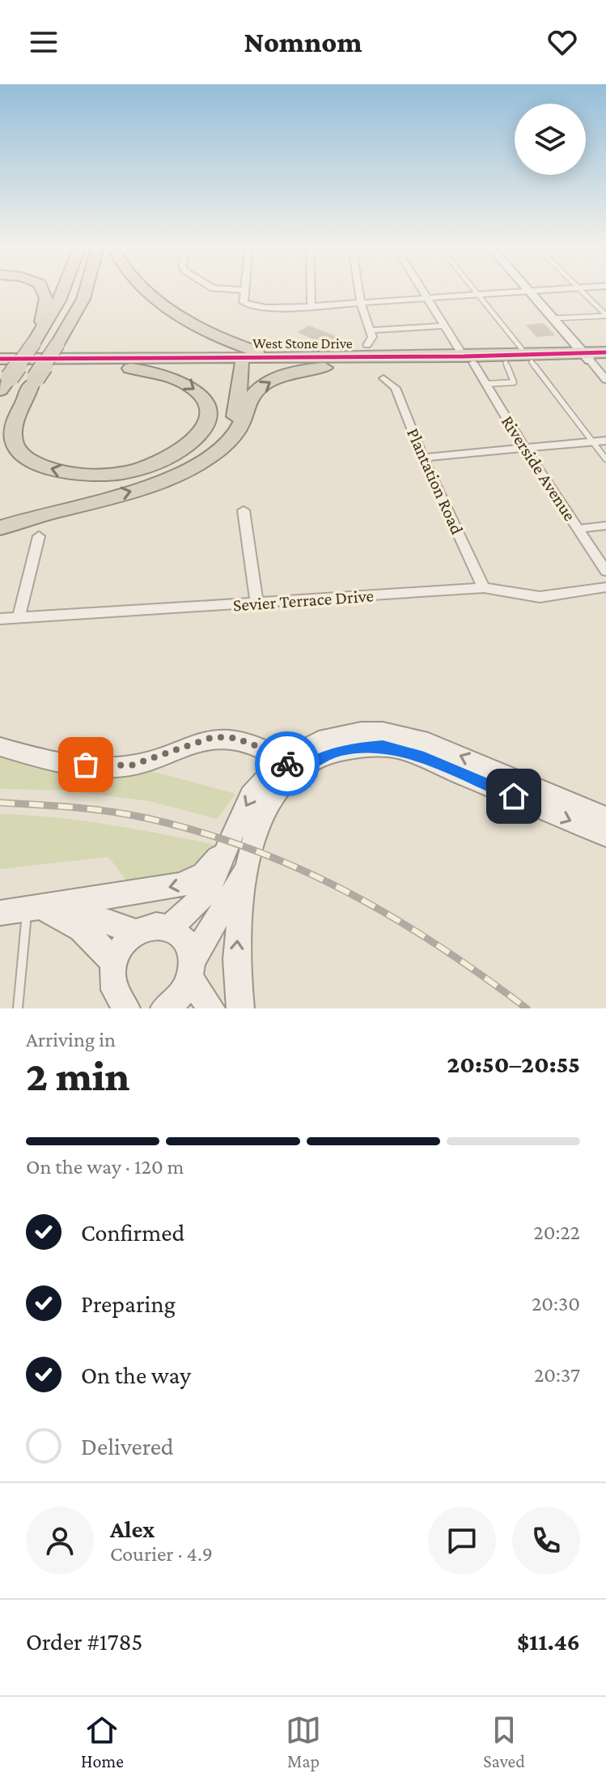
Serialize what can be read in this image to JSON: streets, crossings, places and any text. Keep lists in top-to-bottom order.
{
  "streets": {
    "highway": ["West Stone Drive"],
    "street": ["Riverside Avenue", "Plantation Road", "Sevier Terrace Drive"]
  },
  "crossings": [
    ["West Stone Drive", "Riverside Avenue"],
    ["West Stone Drive", "Plantation Road"],
    ["Plantation Road", "Sevier Terrace Drive"]
  ],
  "page": {
    "header": "Nomnom",
    "heading": ["2 min", "Arriving in", "20:50–20:55"],
    "panel": [
      "Alex",
      "Courier · 4.9",
      "Order #1785",
      "$11.46"
    ],
    "bar": "On the way · 120 m",
    "list": [
      ["Confirmed", "20:22"],
      ["Preparing", "20:30"],
      ["On the way", "20:37"],
      "Delivered"
    ],
    "tabs": ["Home", "Map", "Saved"]
  }
}
